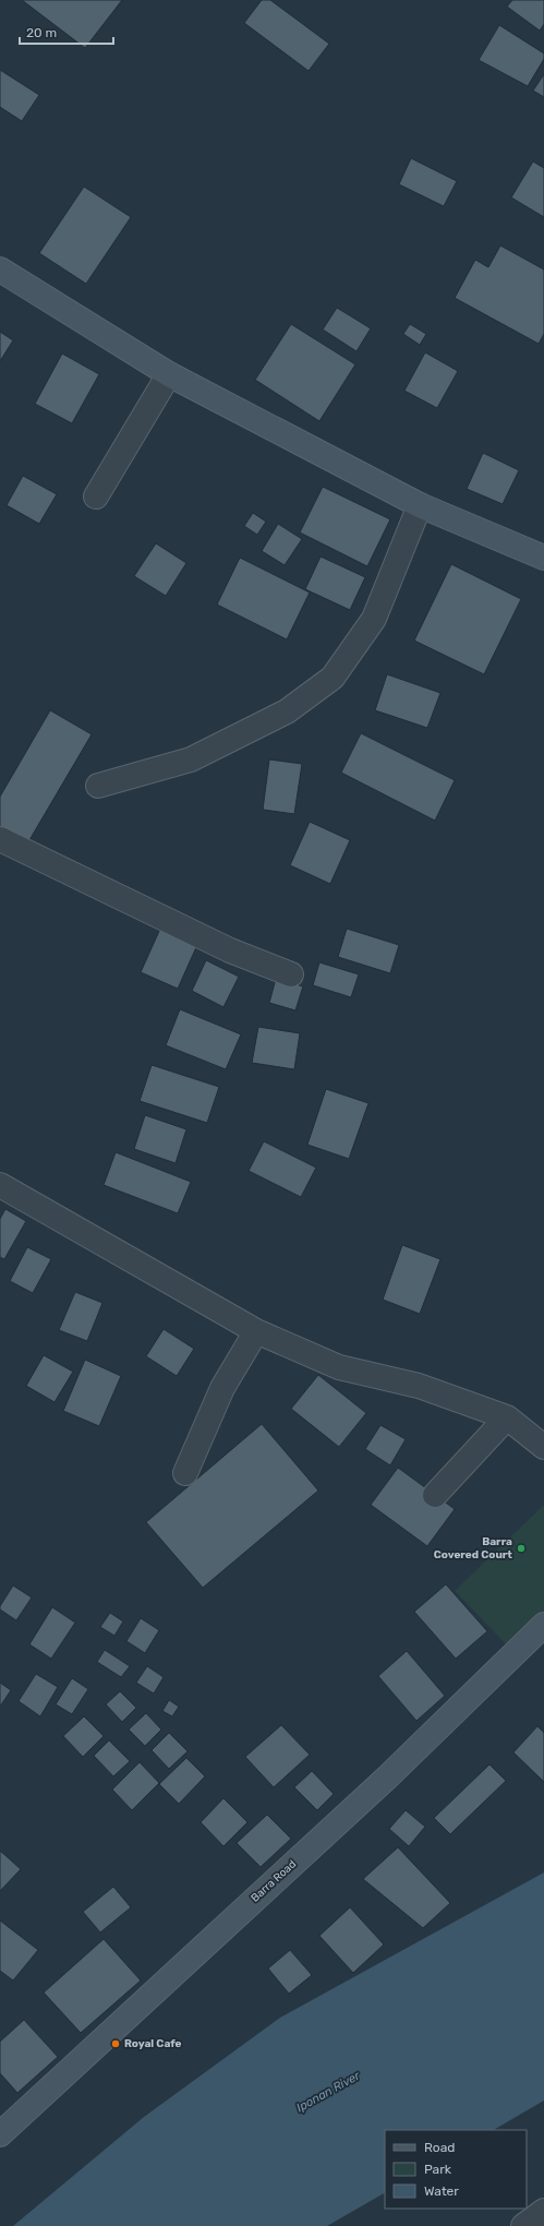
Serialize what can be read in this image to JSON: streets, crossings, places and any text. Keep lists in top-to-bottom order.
{
  "streets": {
    "street": ["Barra Road"]
  },
  "water": ["Iponan River"],
  "places": ["Barra Covered Court", "Royal Cafe"],
  "legend": ["Road", "Park", "Water"],
  "scale_bar": "20 m"
}
